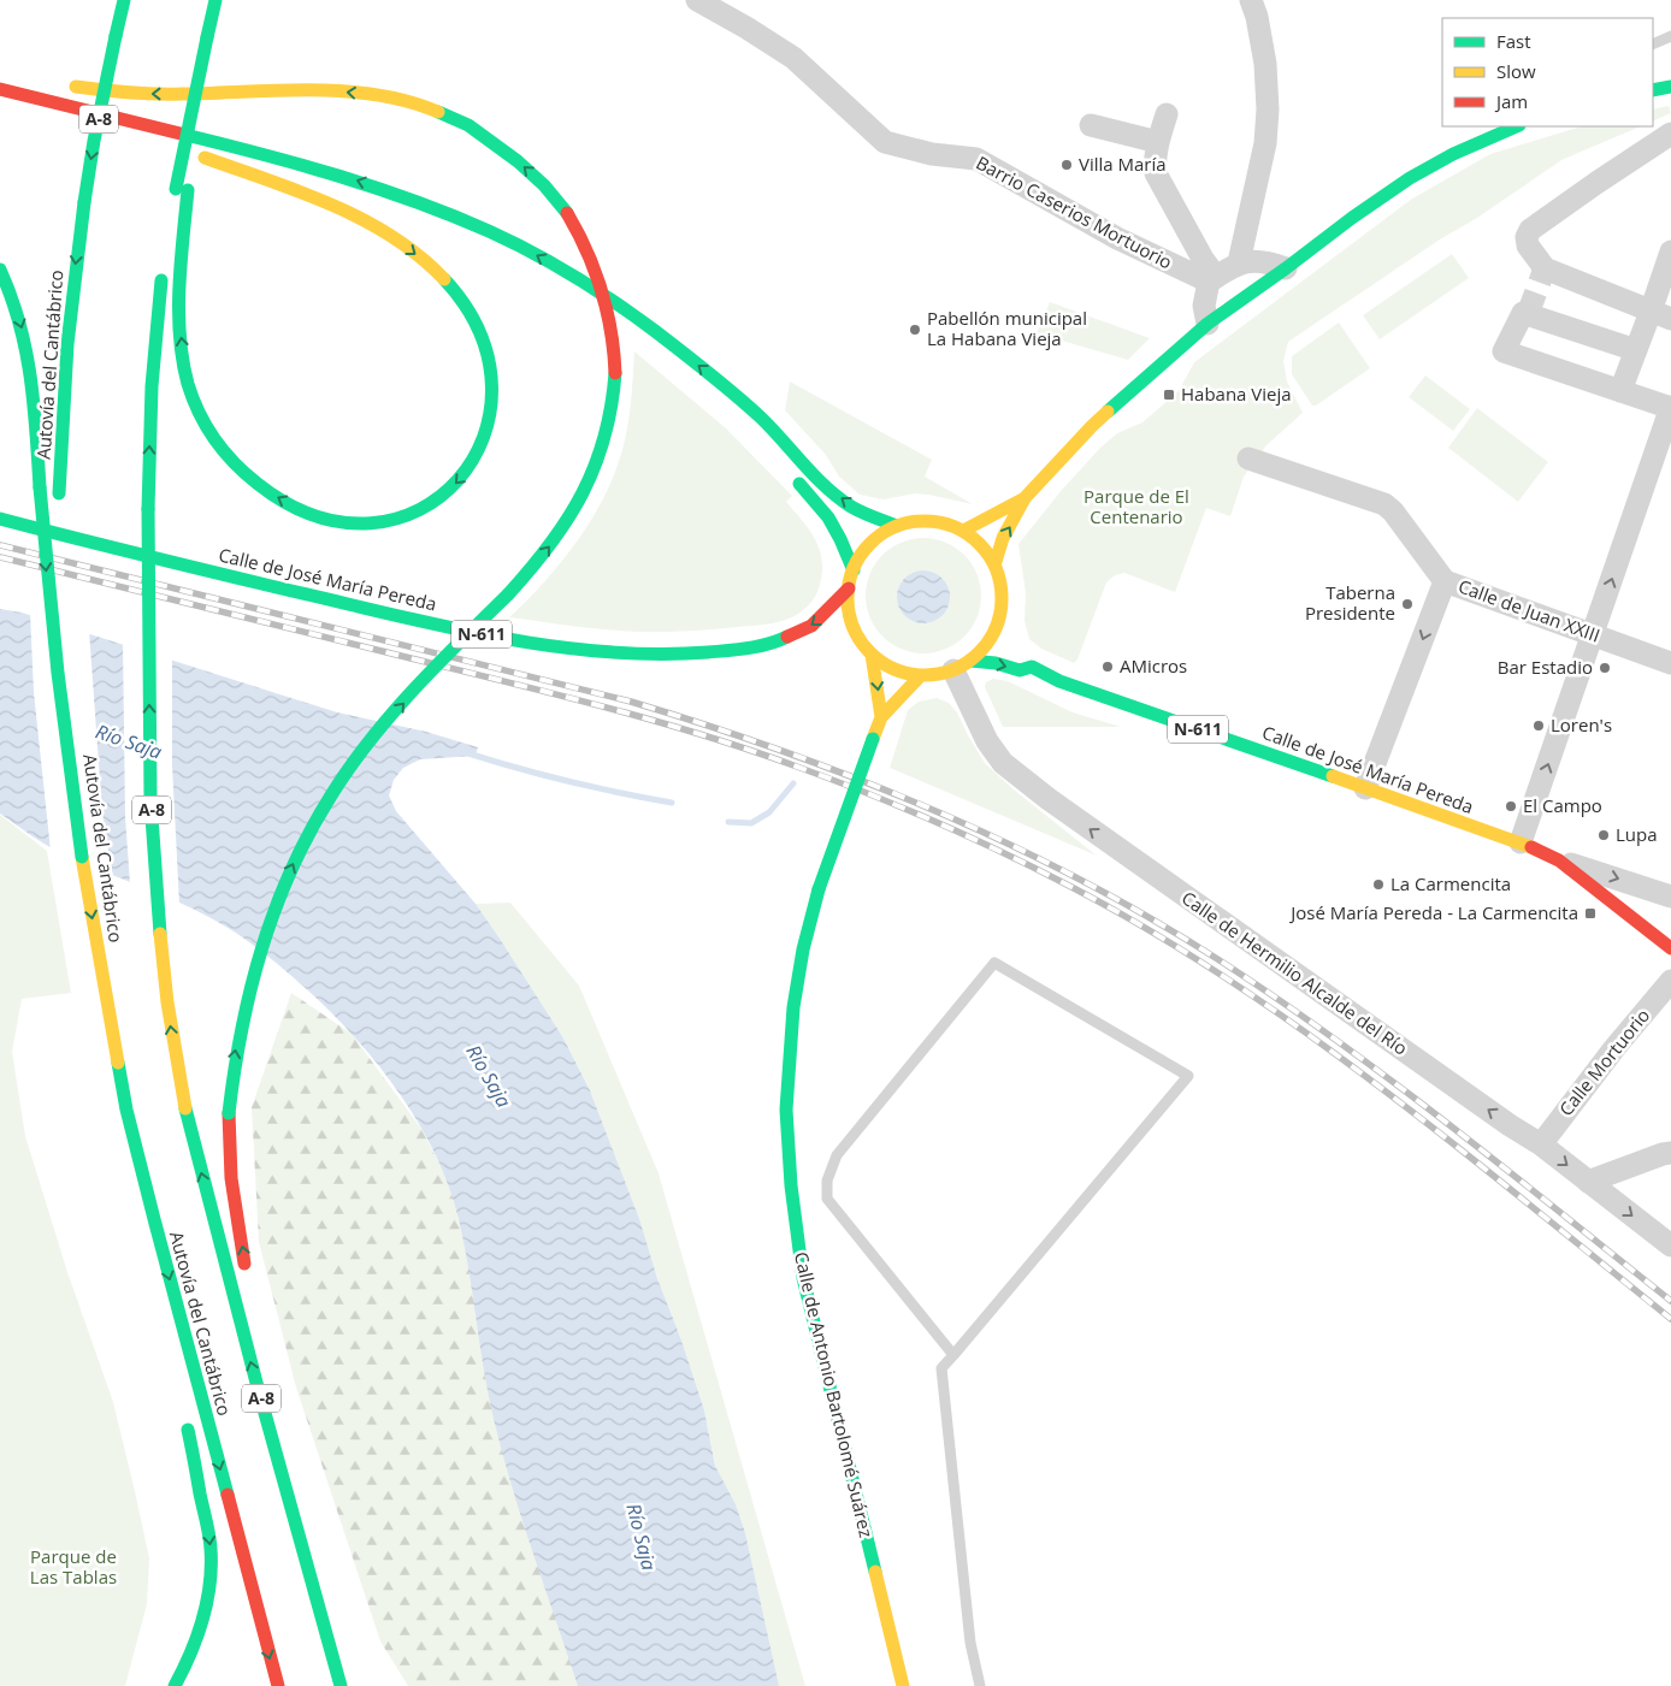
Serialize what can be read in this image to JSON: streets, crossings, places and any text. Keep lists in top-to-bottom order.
{
  "streets": {
    "main road": [
      "A-8",
      "Autovía del Cantábrico",
      "Calle de José María Pereda",
      "N-611",
      "Calle de Antonio Bartolomé Suárez"
    ],
    "street": [
      "Barrio Caserios Mortuorio",
      "Calle de Juan XXIII",
      "Calle de Hermilio Alcalde del Río",
      "Calle Mortuorio"
    ]
  },
  "crossings": [
    ["Calle de José María Pereda", "N-611"],
    ["Calle de José María Pereda", "Calle de Hermilio Alcalde del Río"],
    ["Calle de José María Pereda", "Calle de Antonio Bartolomé Suárez"],
    ["N-611", "Calle de Hermilio Alcalde del Río"],
    ["N-611", "Calle de Antonio Bartolomé Suárez"],
    ["Calle de Hermilio Alcalde del Río", "Calle Mortuorio"],
    ["Calle de Hermilio Alcalde del Río", "Calle de Antonio Bartolomé Suárez"]
  ],
  "water": ["Río Saja"],
  "parks": ["Parque de El Centenario", "Parque de Las Tablas"],
  "places": {
    "other": [
      "Villa María",
      "Pabellón municipal La Habana Vieja",
      "Taberna Presidente",
      "AMicros",
      "Bar Estadio",
      "Loren's",
      "El Campo",
      "Lupa",
      "La Carmencita"
    ],
    "transit": ["Habana Vieja", "José María Pereda - La Carmencita"]
  },
  "legend": ["Fast", "Slow", "Jam"]
}
